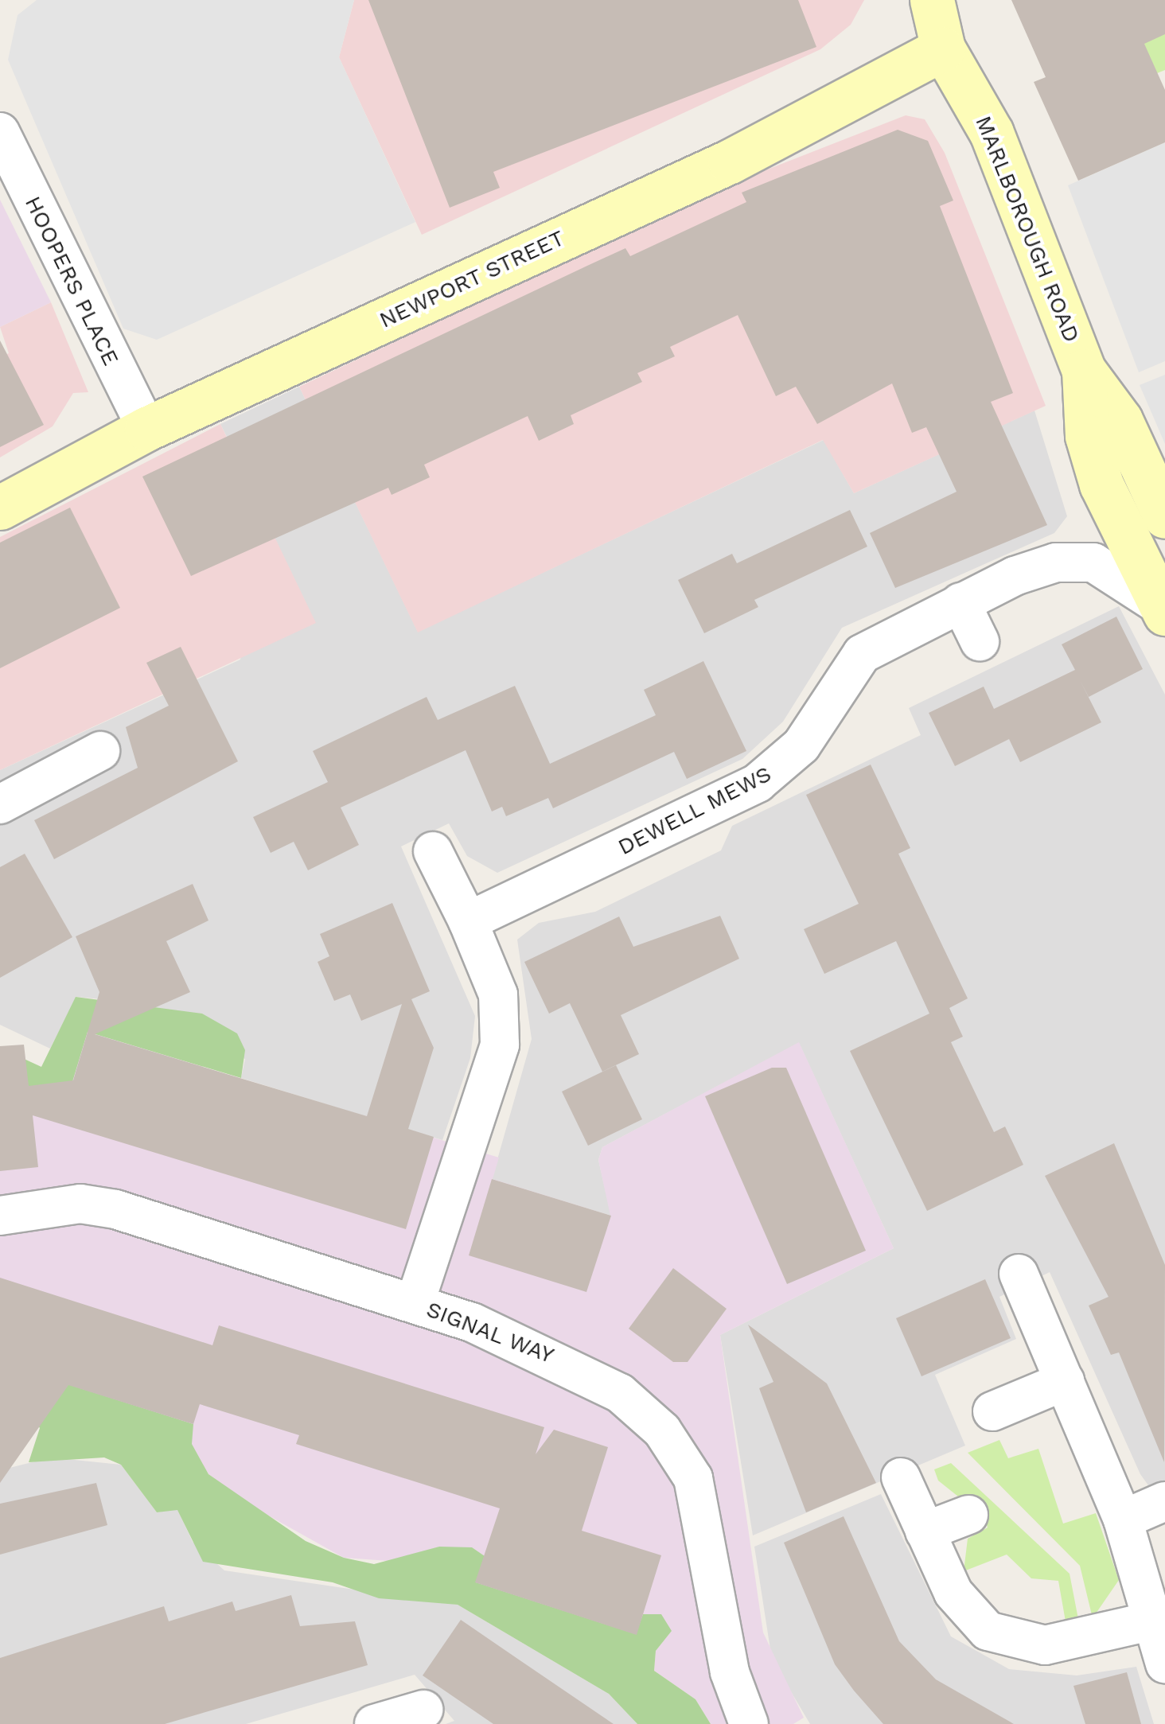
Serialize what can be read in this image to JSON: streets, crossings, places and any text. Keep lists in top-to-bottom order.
{
  "streets": {
    "main road": ["MARLBOROUGH ROAD", "NEWPORT STREET"],
    "street": ["HOOPERS PLACE", "DEWELL MEWS", "SIGNAL WAY"]
  },
  "crossings": [
    ["MARLBOROUGH ROAD", "NEWPORT STREET"],
    ["MARLBOROUGH ROAD", "DEWELL MEWS"],
    ["NEWPORT STREET", "HOOPERS PLACE"]
  ]
}
